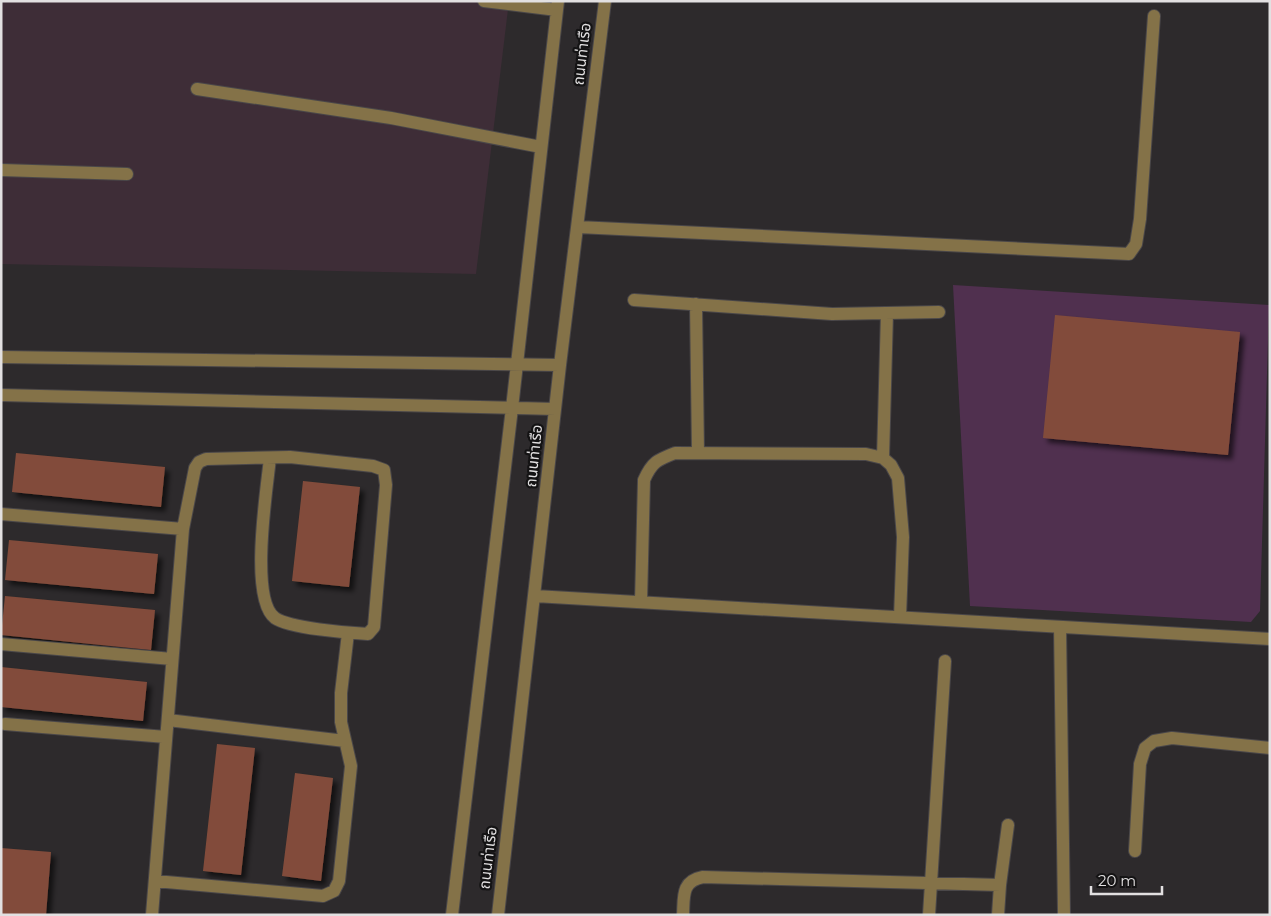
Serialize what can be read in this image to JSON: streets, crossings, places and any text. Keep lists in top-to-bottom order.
{
  "streets": {
    "street": ["ถนนท่าเรือ"]
  },
  "scale_bar": "20 m"
}
